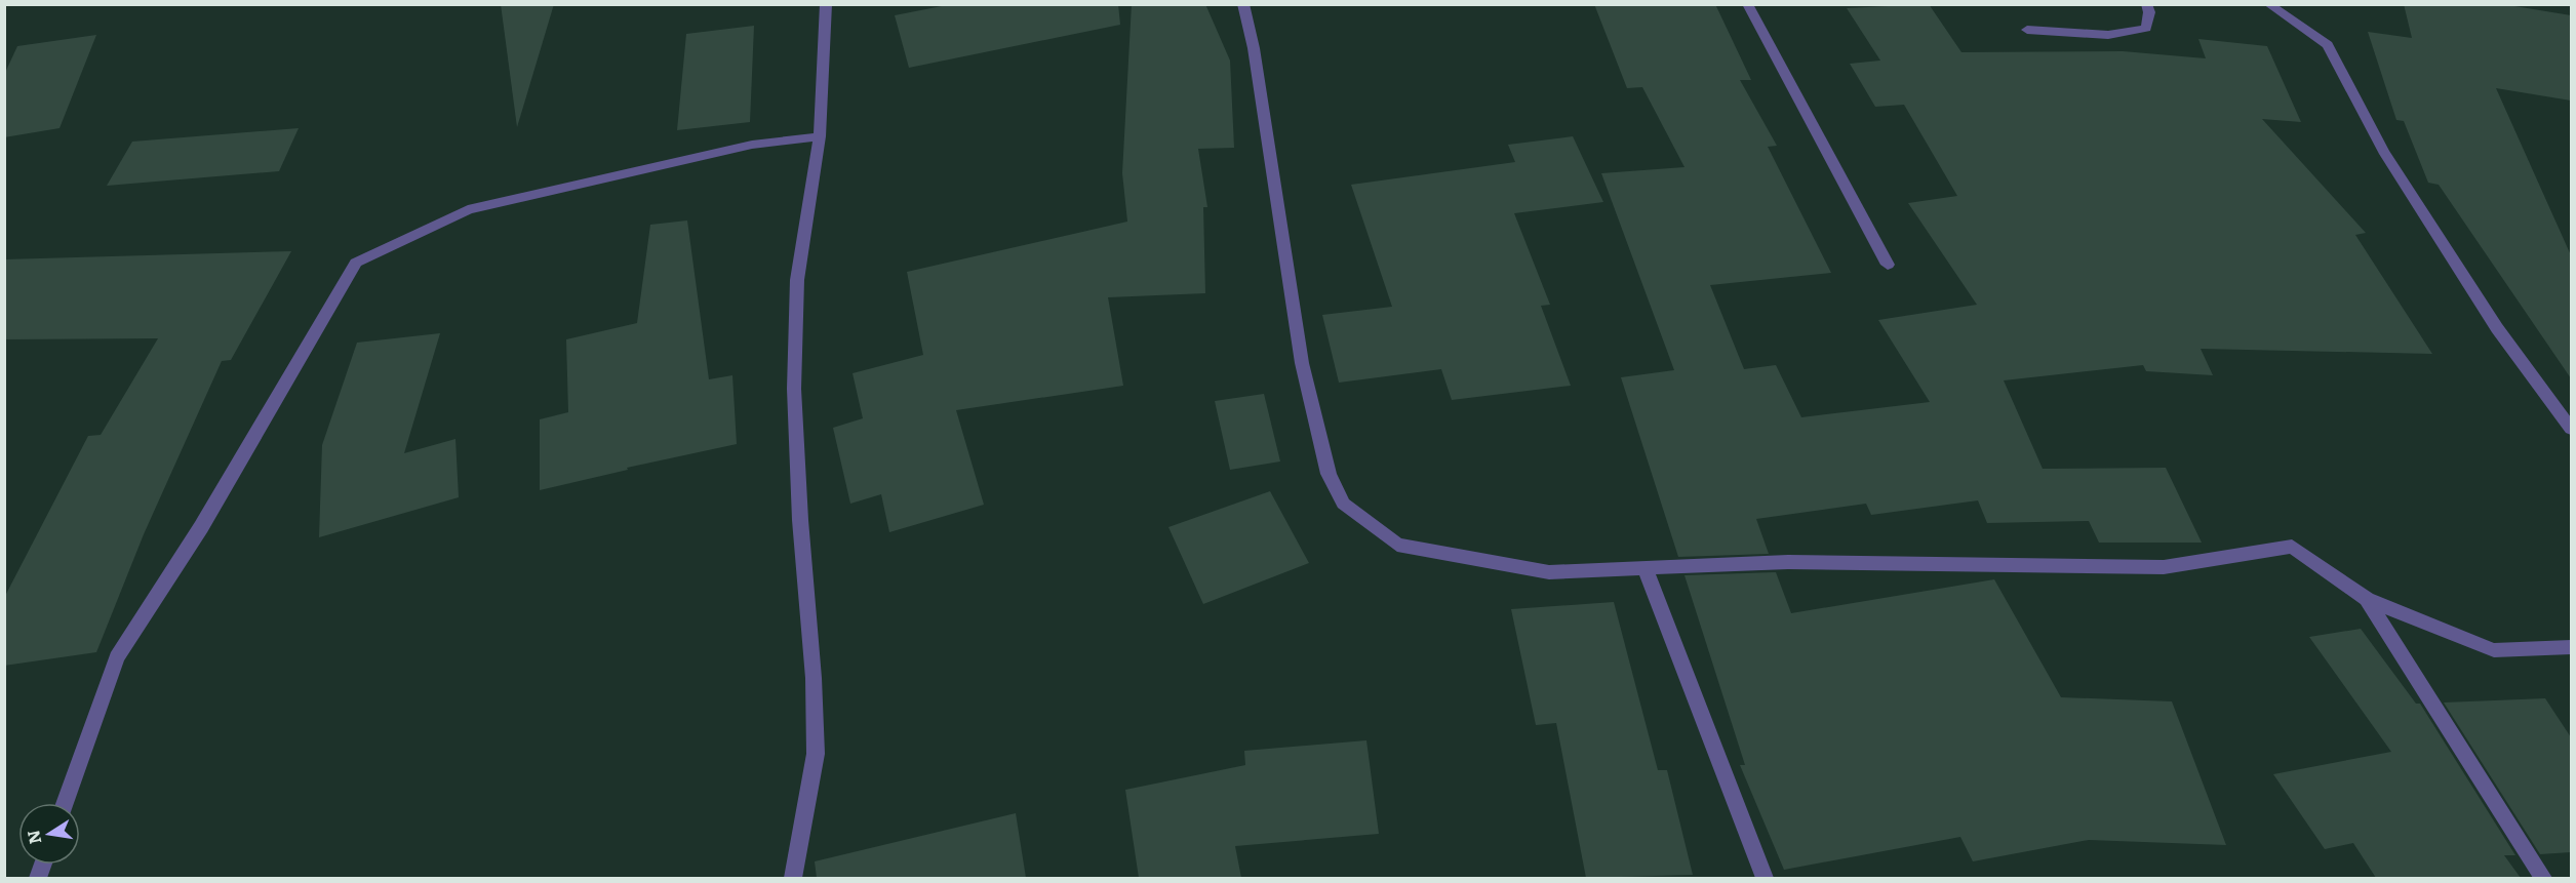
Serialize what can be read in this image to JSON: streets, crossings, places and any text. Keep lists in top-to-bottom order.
{
  "north": "left"
}
